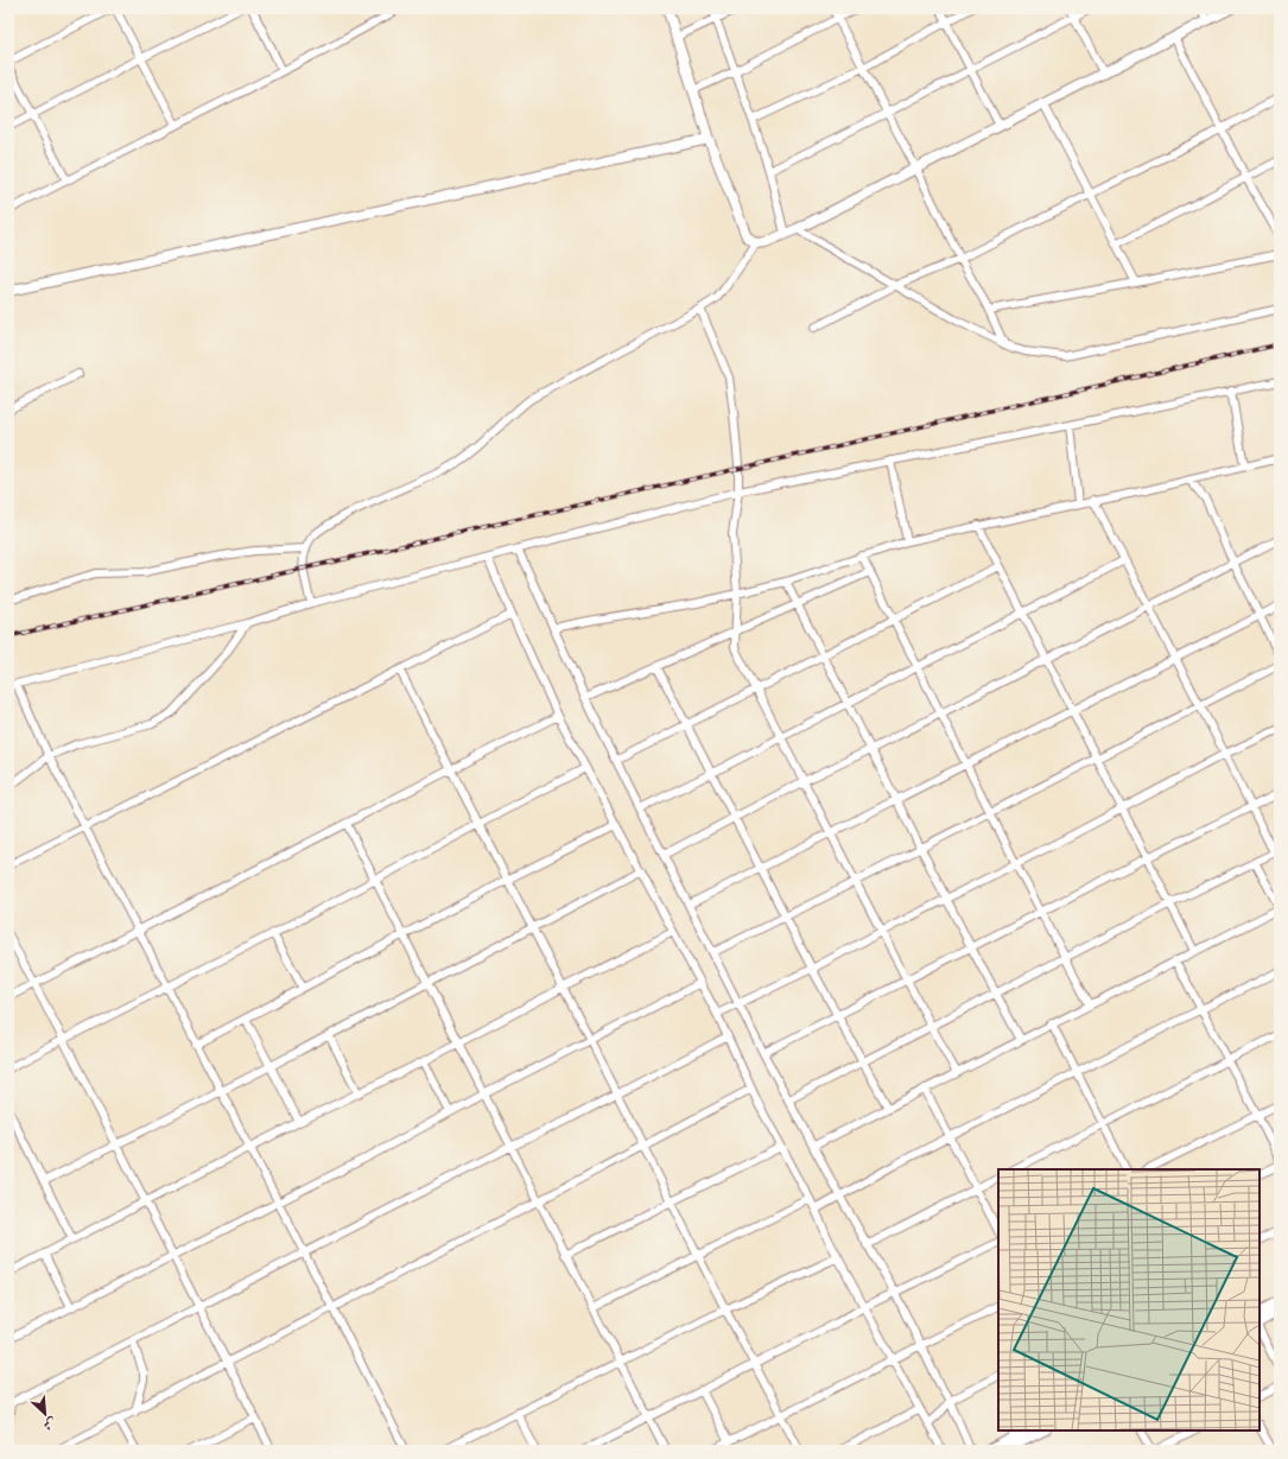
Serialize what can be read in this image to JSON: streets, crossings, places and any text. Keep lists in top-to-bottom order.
{
  "north": "bottom right"
}
